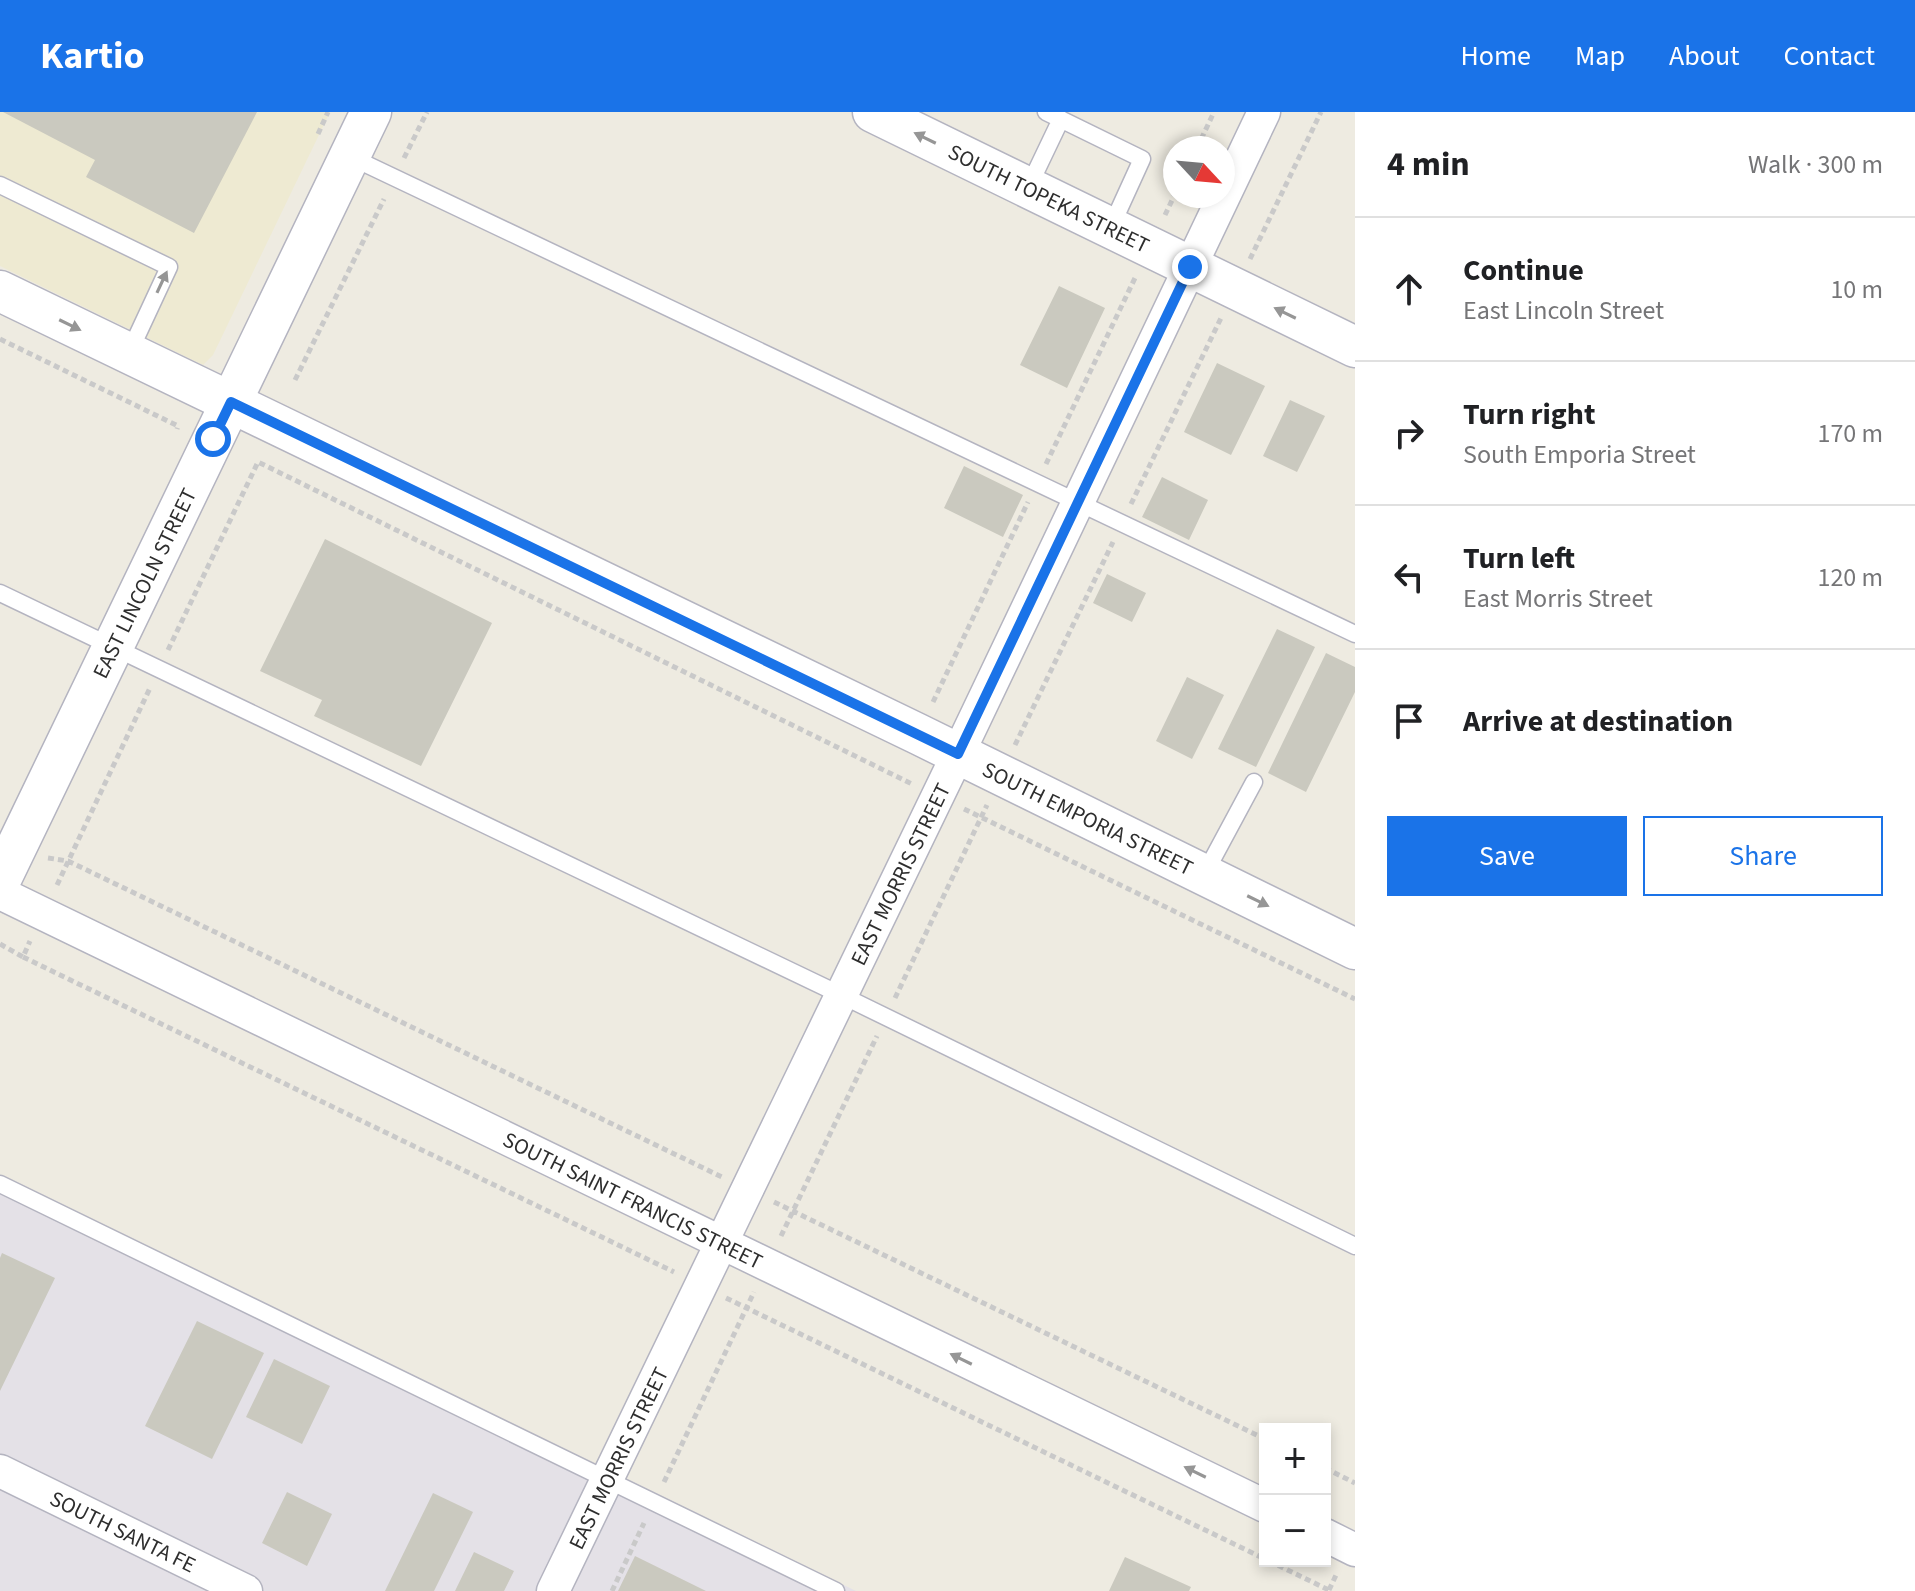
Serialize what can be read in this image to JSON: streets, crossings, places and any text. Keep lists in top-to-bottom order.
{
  "streets": {
    "street": [
      "SOUTH TOPEKA STREET",
      "EAST LINCOLN STREET",
      "SOUTH EMPORIA STREET",
      "EAST MORRIS STREET",
      "SOUTH SAINT FRANCIS STREET",
      "SOUTH SANTA FE"
    ]
  },
  "crossings": [
    ["SOUTH TOPEKA STREET", "EAST MORRIS STREET"],
    ["EAST LINCOLN STREET", "SOUTH EMPORIA STREET"],
    ["SOUTH EMPORIA STREET", "EAST MORRIS STREET"],
    ["EAST MORRIS STREET", "SOUTH SAINT FRANCIS STREET"]
  ],
  "one_way": ["SOUTH TOPEKA STREET", "SOUTH SAINT FRANCIS STREET"],
  "north": "bottom right",
  "page": {
    "header": "Kartio",
    "nav": [
      "Home",
      "Map",
      "About",
      "Contact"
    ],
    "heading": ["4 min", "Walk · 300 m"],
    "list": [
      ["Continue", "East Lincoln Street", "10 m"],
      ["Turn right", "South Emporia Street", "170 m"],
      ["Turn left", "East Morris Street", "120 m"],
      "Arrive at destination"
    ],
    "buttons": ["Save", "Share"],
    "map_buttons": ["+", "−"]
  }
}
